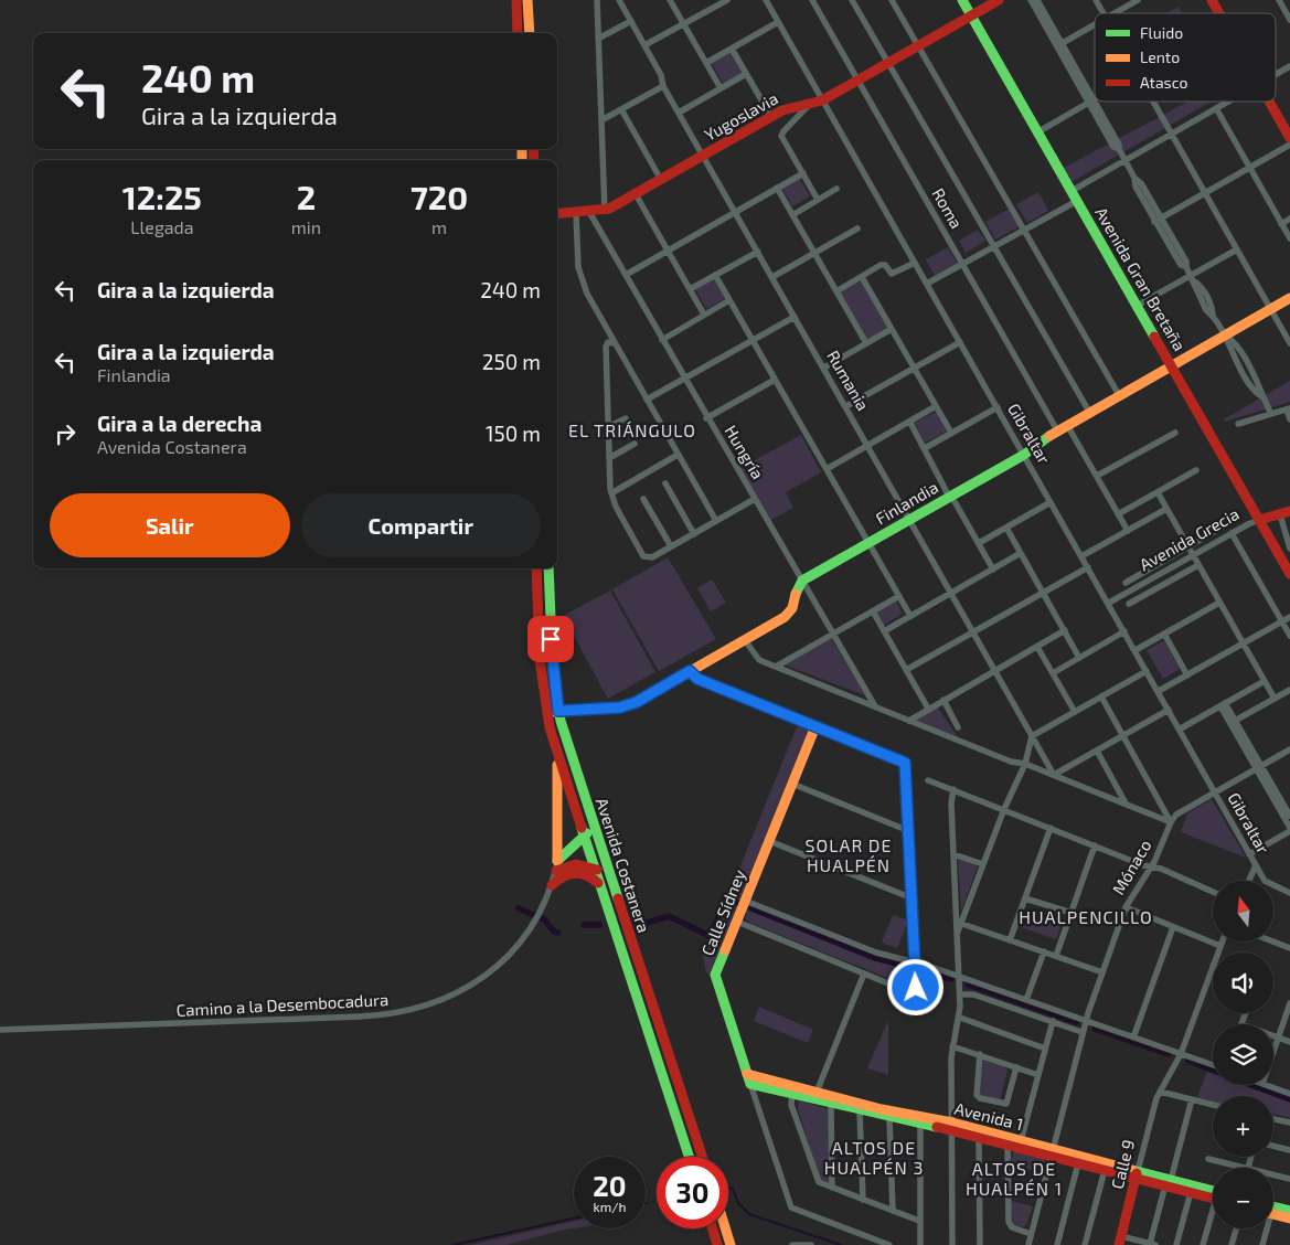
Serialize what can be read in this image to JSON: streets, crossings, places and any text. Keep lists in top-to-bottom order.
{
  "streets": {
    "street": [
      "Yugoslavia",
      "Roma",
      "Avenida Gran Bretaña",
      "Rumania",
      "Gibraltar",
      "Hungría",
      "Finlandia",
      "Avenida Grecia",
      "Avenida Costanera",
      "Mónaco",
      "Calle Sídney",
      "Camino a la Desembocadura",
      "Avenida 1",
      "Calle 9"
    ]
  },
  "crossings": [
    ["Yugoslavia", "Roma"],
    ["Yugoslavia", "Avenida Gran Bretaña"],
    ["Yugoslavia", "Rumania"],
    ["Yugoslavia", "Gibraltar"],
    ["Yugoslavia", "Hungría"],
    ["Roma", "Finlandia"],
    ["Avenida Gran Bretaña", "Finlandia"],
    ["Avenida Gran Bretaña", "Avenida Grecia"],
    ["Rumania", "Finlandia"],
    ["Gibraltar", "Finlandia"],
    ["Gibraltar", "Avenida Grecia"],
    ["Gibraltar", "Mónaco"],
    ["Hungría", "Finlandia"],
    ["Mónaco", "Avenida 1"],
    ["Calle Sídney", "Avenida 1"],
    ["Avenida 1", "Calle 9"]
  ],
  "districts": [
    "EL TRIÁNGULO",
    "SOLAR DE HUALPÉN",
    "HUALPENCILLO",
    "ALTOS DE HUALPÉN 3",
    "ALTOS DE HUALPÉN 1"
  ],
  "legend": ["Fluido", "Lento", "Atasco"],
  "north": "top",
  "page": {
    "turn": ["240 m", "Gira a la izquierda"],
    "eta": [
      "12:25",
      "Llegada",
      "2",
      "min",
      "720",
      "m"
    ],
    "list": [
      {
        "name": "Gira a la izquierda",
        "value": "240 m"
      },
      {
        "name": "Gira a la izquierda",
        "note": "Finlandia",
        "value": "250 m"
      },
      {
        "name": "Gira a la derecha",
        "note": "Avenida Costanera",
        "value": "150 m"
      }
    ],
    "buttons": ["Salir", "Compartir"],
    "map_buttons": ["+", "−"],
    "speed": "20 km/h",
    "limit": "30"
  }
}
